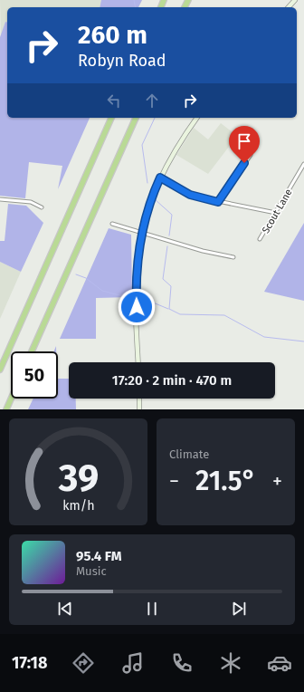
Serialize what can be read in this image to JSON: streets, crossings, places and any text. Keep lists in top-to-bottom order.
{
  "streets": {
    "street": ["Scout Lane"]
  },
  "page": {
    "turn": ["260 m", "Robyn Road"],
    "limit": "50",
    "trip": "17:20 · 2 min · 470 m",
    "tile": "Climate",
    "heat": ["−", "21.5°", "+"],
    "song": ["95.4 FM", "Music"],
    "tabs": "17:18",
    "gauge": ["39", "km/h"]
  }
}
